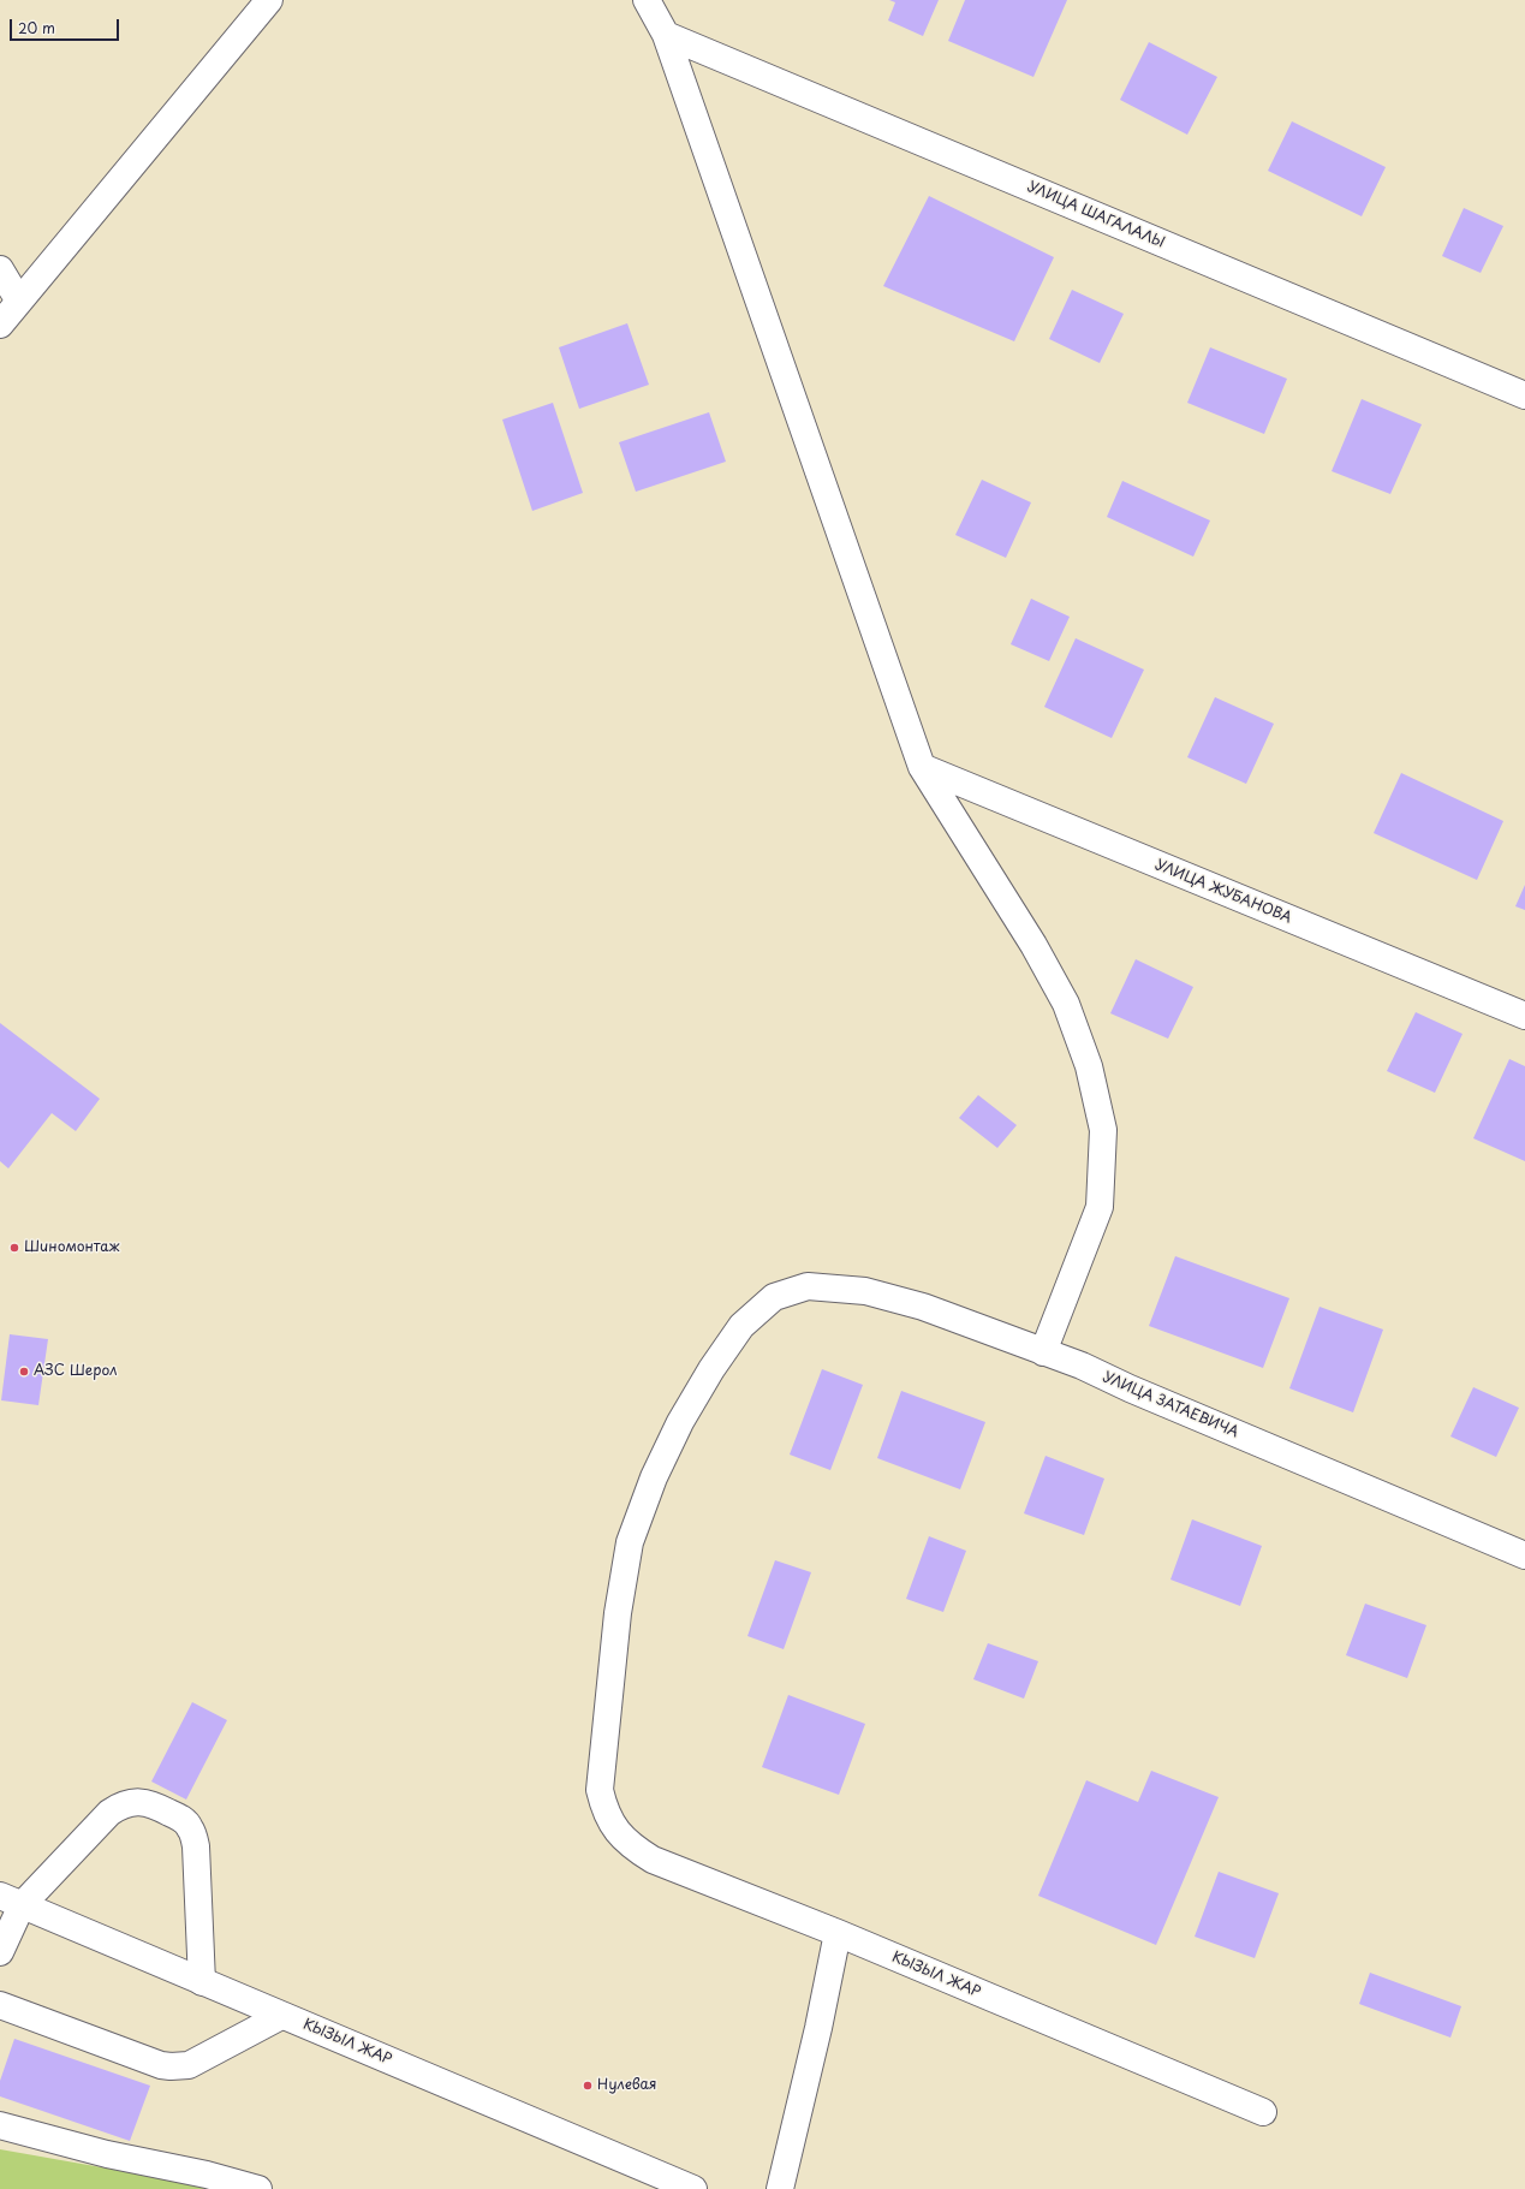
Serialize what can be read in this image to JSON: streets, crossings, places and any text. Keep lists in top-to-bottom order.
{
  "streets": {
    "street": [
      "УЛИЦА ШАГАЛАЛЫ",
      "УЛИЦА ЖУБАНОВА",
      "УЛИЦА ЗАТАЕВИЧА",
      "КЫЗЫЛ ЖАР"
    ]
  },
  "crossings": [
    ["УЛИЦА ЗАТАЕВИЧА", "КЫЗЫЛ ЖАР"]
  ],
  "places": ["Шиномонтаж", "АЗС Шерол", "Нулевая"],
  "scale_bar": "20 m"
}
